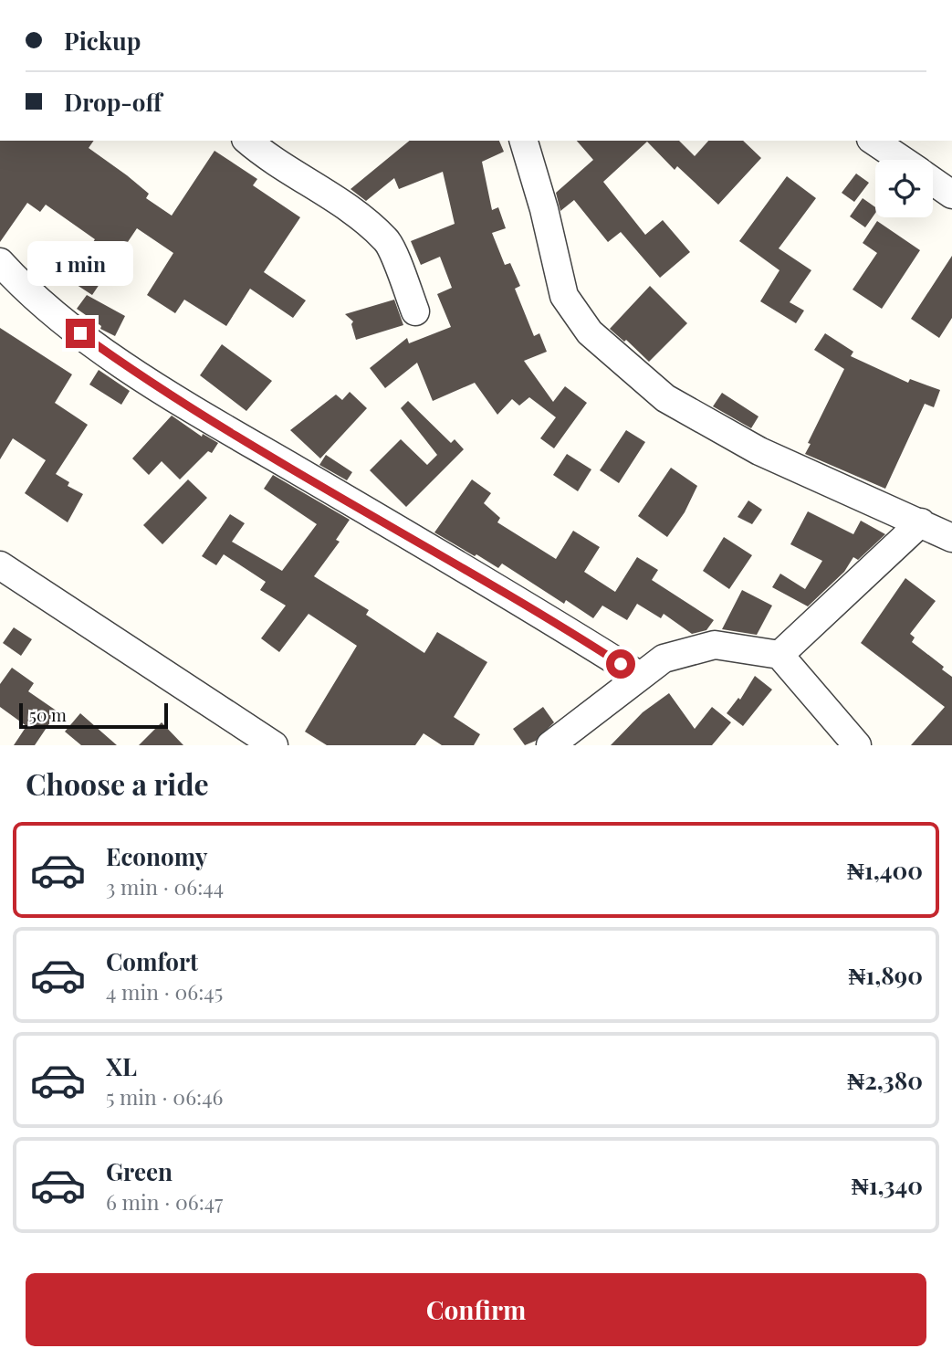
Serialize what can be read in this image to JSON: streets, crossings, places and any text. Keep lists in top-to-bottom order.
{
  "scale_bar": "50 m",
  "page": {
    "banner": ["Pickup", "Drop-off"],
    "bubble": "1 min",
    "scale": "50 m",
    "heading": "Choose a ride",
    "list": [
      {
        "name": "Economy",
        "note": "3 min · 06:44",
        "value": "₦1,400"
      },
      {
        "name": "Comfort",
        "note": "4 min · 06:45",
        "value": "₦1,890"
      },
      {
        "name": "XL",
        "note": "5 min · 06:46",
        "value": "₦2,380"
      },
      {
        "name": "Green",
        "note": "6 min · 06:47",
        "value": "₦1,340"
      }
    ],
    "buttons": "Confirm"
  }
}
